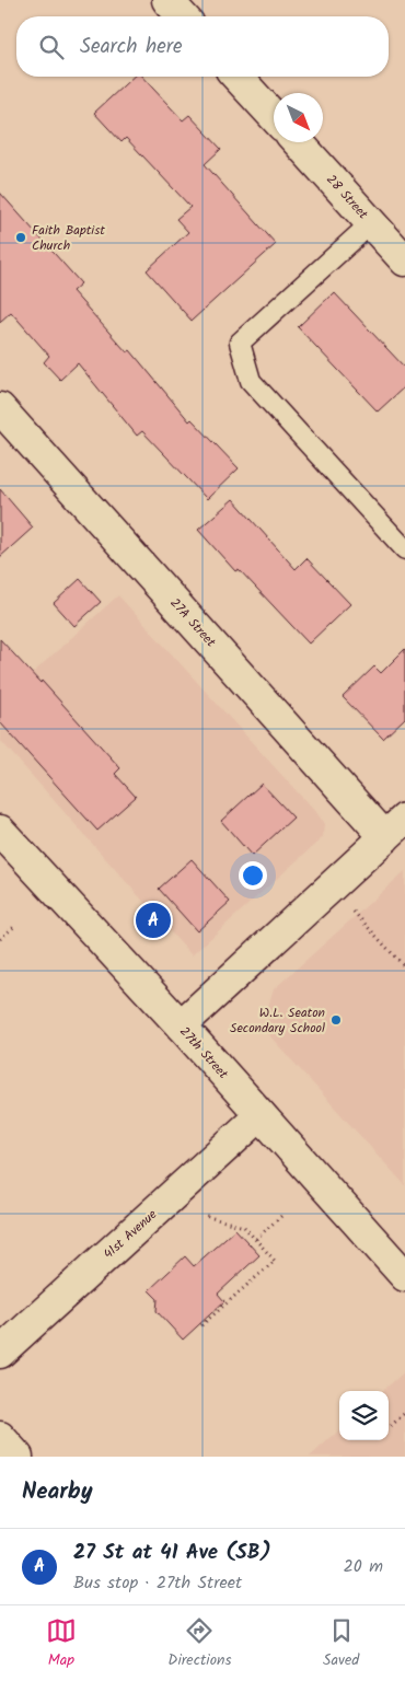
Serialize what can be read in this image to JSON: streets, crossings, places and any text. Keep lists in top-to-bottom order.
{
  "streets": {
    "street": [
      "28 Street",
      "27A Street",
      "27th Street",
      "41st Avenue"
    ]
  },
  "crossings": [
    ["27th Street", "41st Avenue"]
  ],
  "places": ["Faith Baptist Church", "W.L. Seaton Secondary School"],
  "north": "bottom right",
  "page": {
    "search": "Search here",
    "pins": "A",
    "heading": "Nearby",
    "list": [
      {
        "mark": "A",
        "name": "27 St at 41 Ave (SB)",
        "note": "Bus stop · 27th Street",
        "value": "20 m"
      }
    ],
    "nav": ["Map", "Directions", "Saved"]
  }
}
